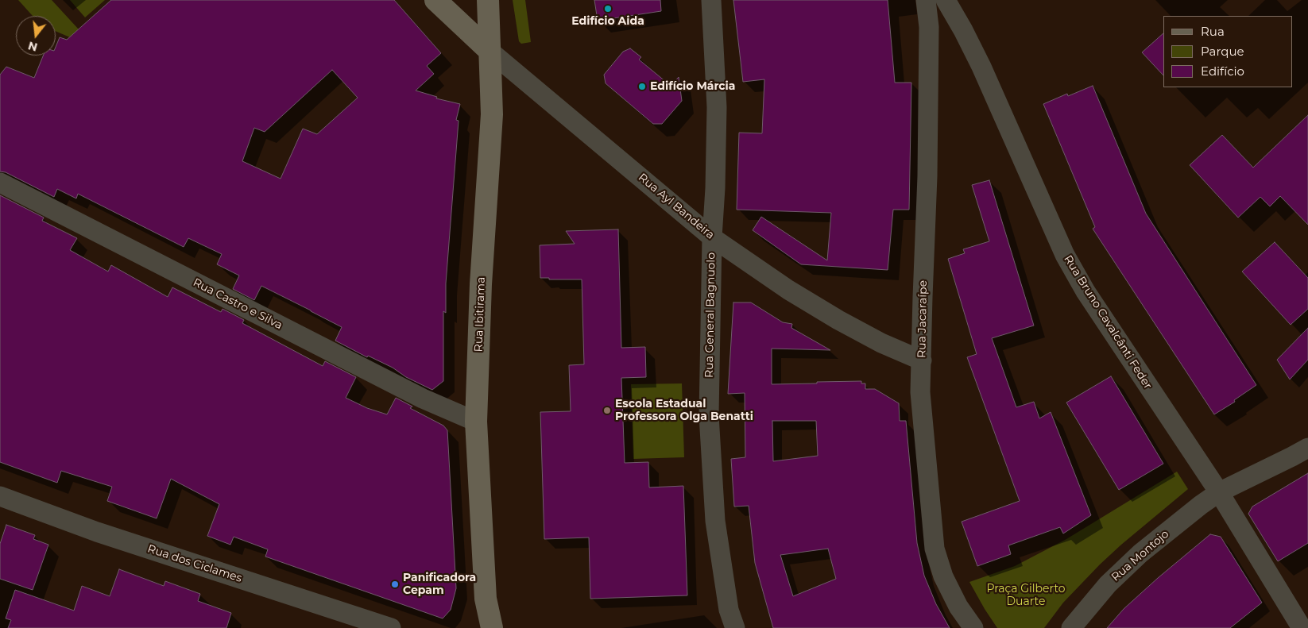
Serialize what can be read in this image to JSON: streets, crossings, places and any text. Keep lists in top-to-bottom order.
{
  "streets": {
    "main road": ["Rua Ibitirama"],
    "street": [
      "Rua Ayl Bandeira",
      "Rua Castro e Silva",
      "Rua General Bagnuolo",
      "Rua Jacaraípe",
      "Rua Bruno Cavalcânti Feder",
      "Rua Montojo",
      "Rua dos Ciclames"
    ]
  },
  "crossings": [
    ["Rua Ayl Bandeira", "Rua Ibitirama"],
    ["Rua Ayl Bandeira", "Rua General Bagnuolo"],
    ["Rua Ayl Bandeira", "Rua Jacaraípe"],
    ["Rua Castro e Silva", "Rua Ibitirama"],
    ["Rua Bruno Cavalcânti Feder", "Rua Montojo"]
  ],
  "parks": ["Praça Gilberto Duarte"],
  "places": [
    "Edifício Aida",
    "Edifício Márcia",
    "Escola Estadual Professora Olga Benatti",
    "Panificadora Cepam"
  ],
  "legend": ["Rua", "Parque", "Edifício"],
  "north": "bottom"
}
